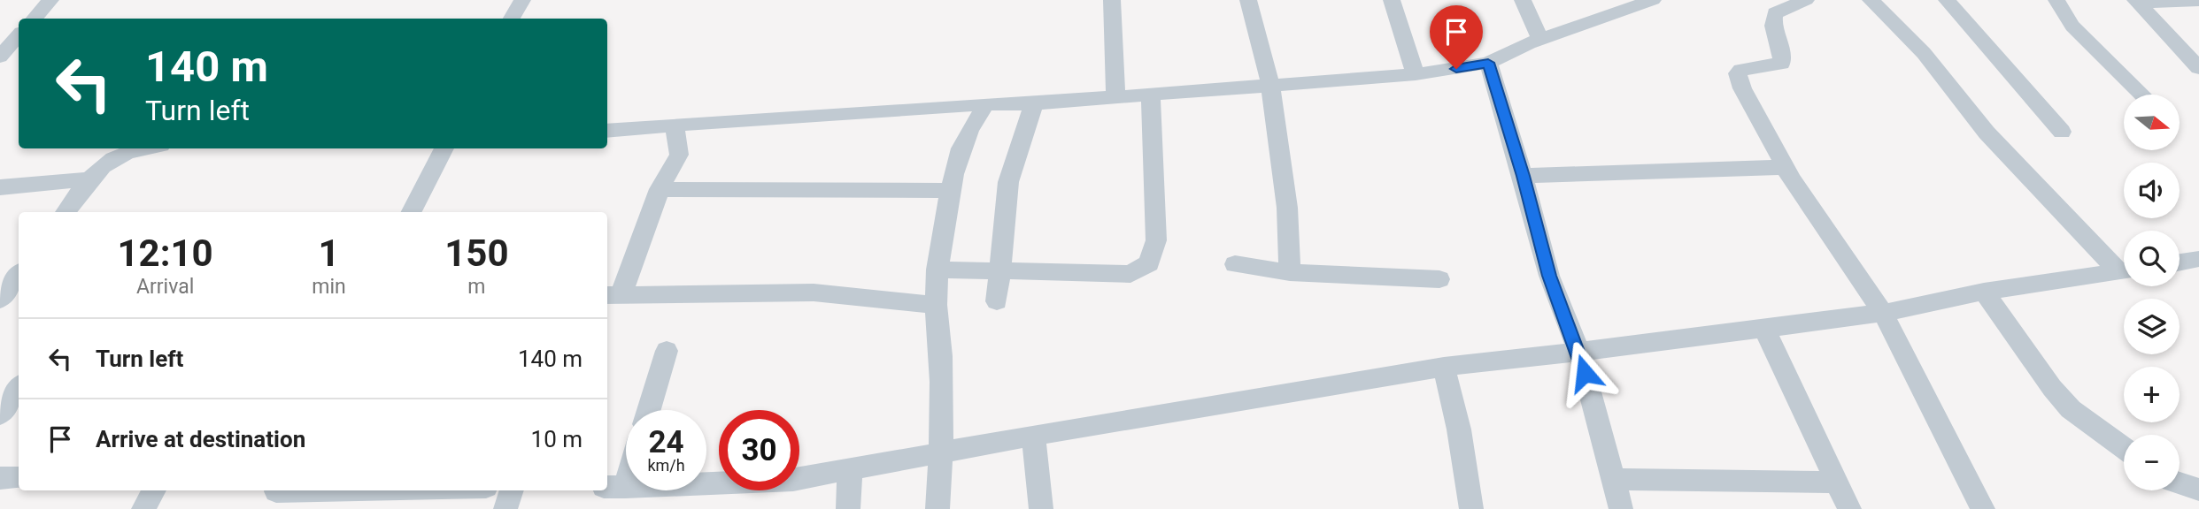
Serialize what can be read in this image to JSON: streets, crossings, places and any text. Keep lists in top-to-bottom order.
{
  "north": "right",
  "page": {
    "turn": ["140 m", "Turn left"],
    "map_buttons": ["+", "−"],
    "eta": [
      "12:10",
      "Arrival",
      "1",
      "min",
      "150",
      "m"
    ],
    "list": [
      {
        "name": "Turn left",
        "value": "140 m"
      },
      {
        "name": "Arrive at destination",
        "value": "10 m"
      }
    ],
    "speed": "24 km/h",
    "limit": "30"
  }
}
